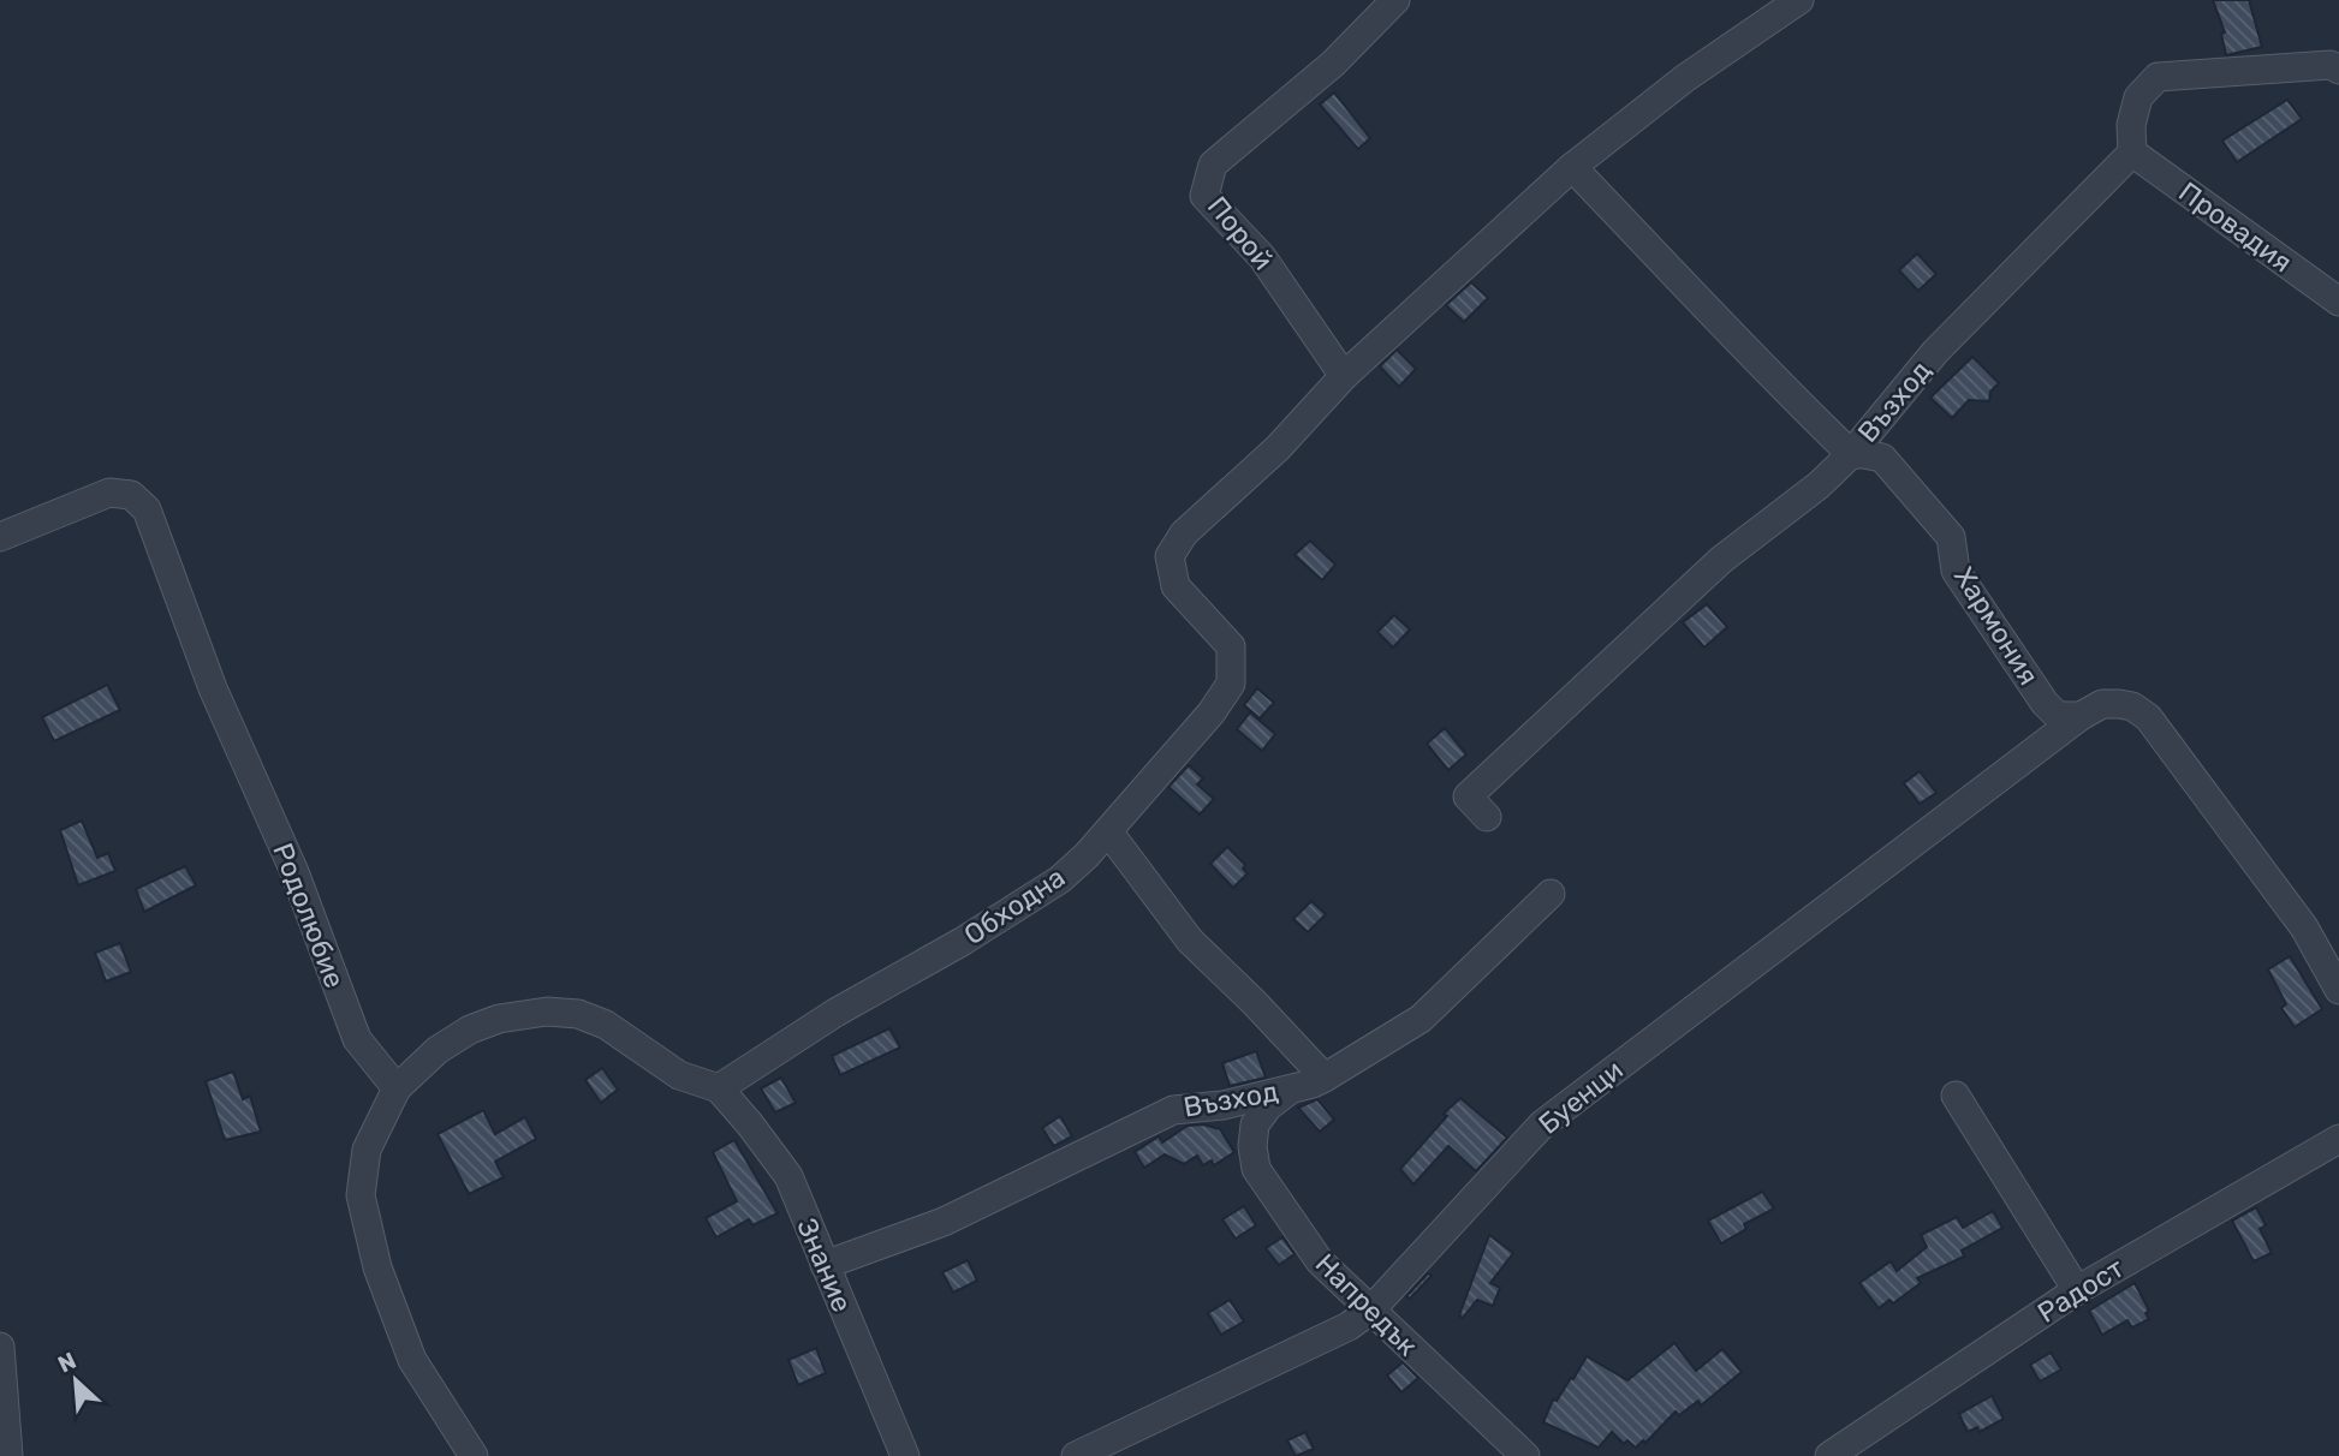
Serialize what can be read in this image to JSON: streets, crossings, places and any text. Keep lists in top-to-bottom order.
{
  "streets": {
    "street": [
      "Провадия",
      "Порой",
      "Възход",
      "Хармония",
      "Обходна",
      "Родолюбие",
      "Буенци",
      "Знание",
      "Радост",
      "Напредък"
    ]
  },
  "crossings": [
    ["Провадия", "Възход"],
    ["Порой", "Обходна"],
    ["Възход", "Хармония"],
    ["Възход", "Знание"],
    ["Възход", "Напредък"],
    ["Хармония", "Буенци"],
    ["Обходна", "Знание"],
    ["Буенци", "Напредък"]
  ],
  "north": "top left"
}
